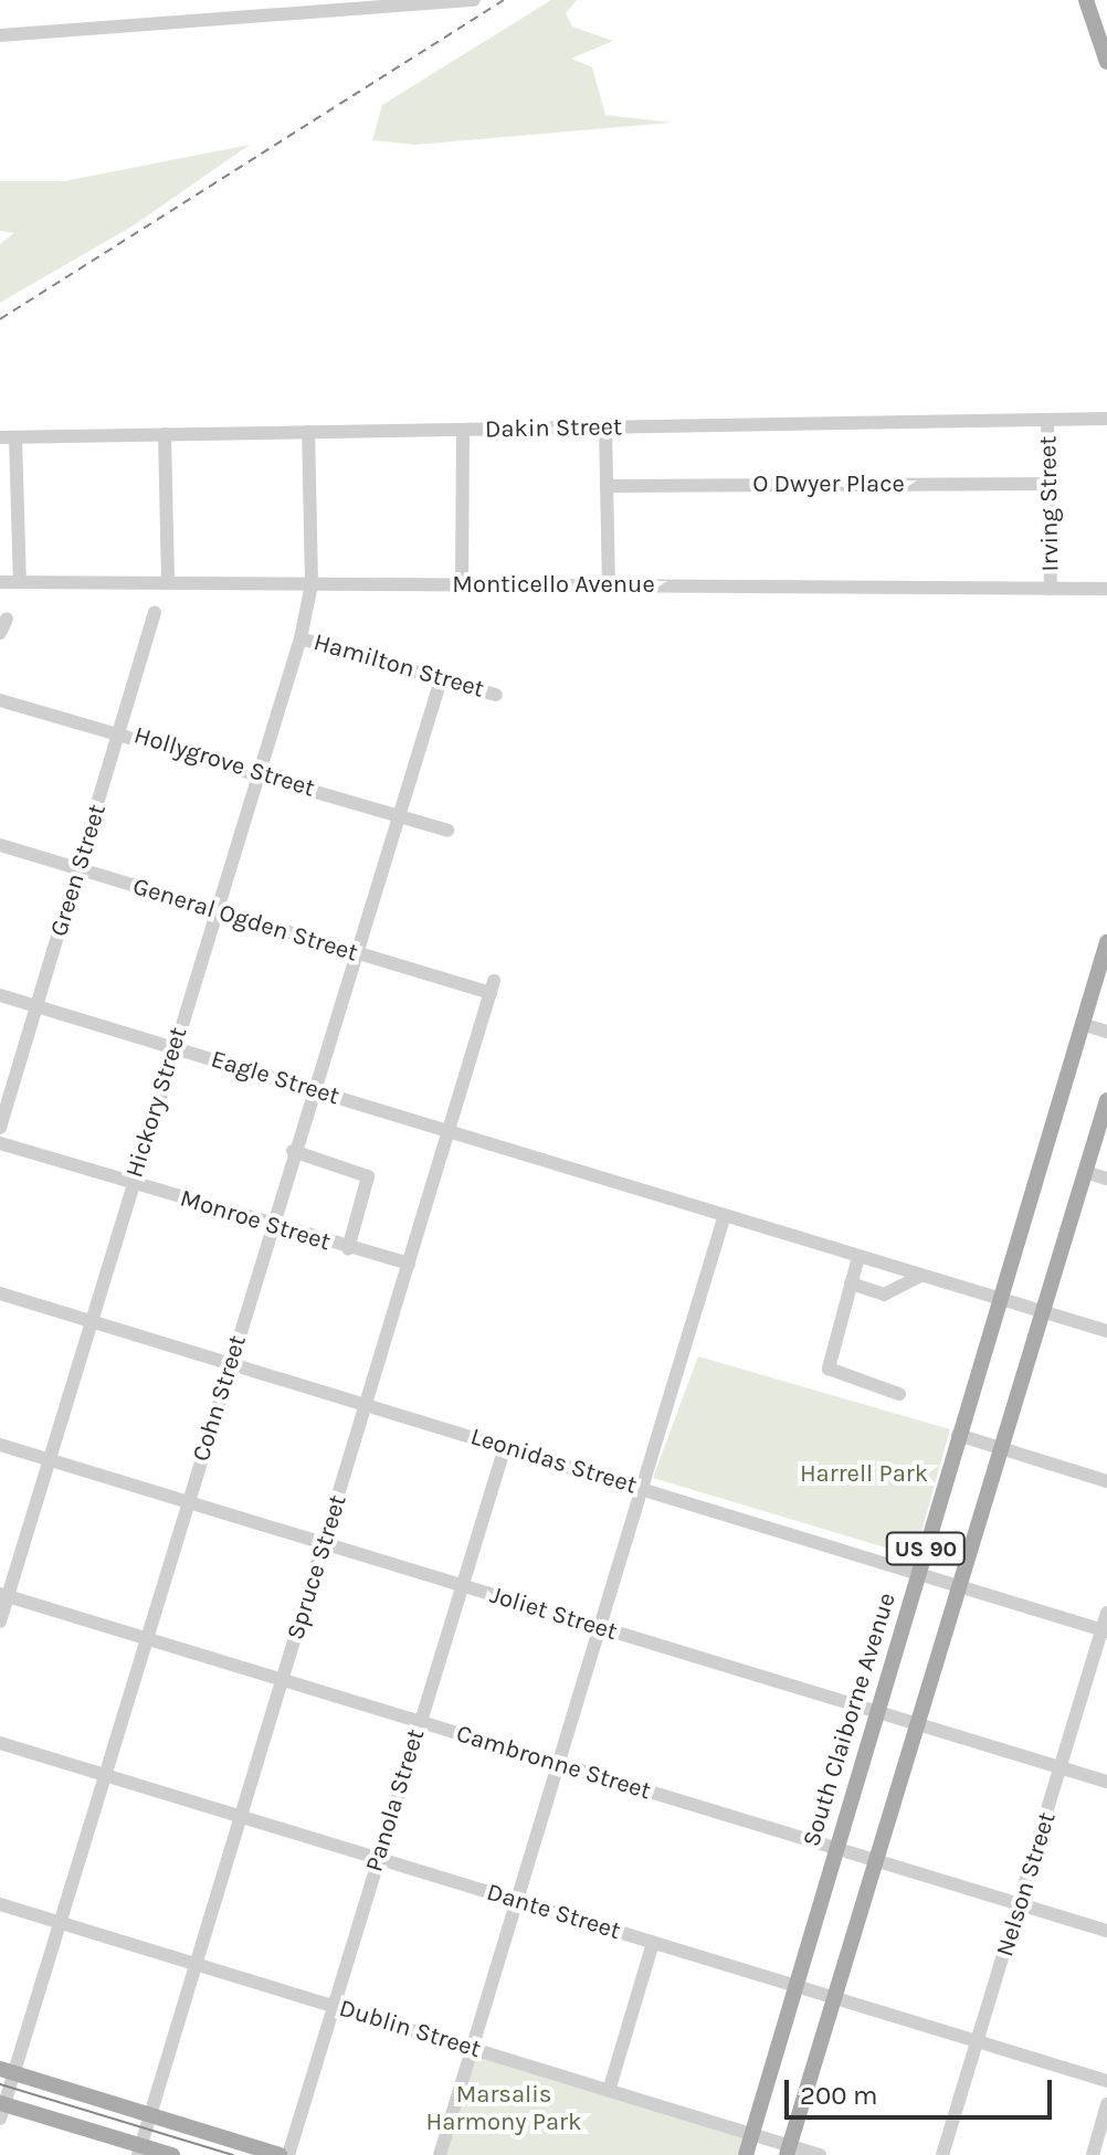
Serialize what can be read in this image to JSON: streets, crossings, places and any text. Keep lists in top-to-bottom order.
{
  "streets": {
    "main road": ["US 90", "South Claiborne Avenue"],
    "street": [
      "Dakin Street",
      "O Dwyer Place",
      "Irving Street",
      "Monticello Avenue",
      "Hamilton Street",
      "Hollygrove Street",
      "Green Street",
      "General Ogden Street",
      "Eagle Street",
      "Hickory Street",
      "Monroe Street",
      "Cohn Street",
      "Leonidas Street",
      "Spruce Street",
      "Joliet Street",
      "Cambronne Street",
      "Panola Street",
      "Nelson Street",
      "Dante Street",
      "Dublin Street"
    ]
  },
  "crossings": [
    ["Dakin Street", "Irving Street"],
    ["Dakin Street", "Hickory Street"],
    ["O Dwyer Place", "Irving Street"],
    ["Irving Street", "Monticello Avenue"],
    ["Monticello Avenue", "Hickory Street"],
    ["Hamilton Street", "Hickory Street"],
    ["Hamilton Street", "Cohn Street"],
    ["Hollygrove Street", "Green Street"],
    ["Hollygrove Street", "Hickory Street"],
    ["Hollygrove Street", "Cohn Street"],
    ["Green Street", "General Ogden Street"],
    ["Green Street", "Eagle Street"],
    ["General Ogden Street", "Hickory Street"],
    ["General Ogden Street", "Cohn Street"],
    ["General Ogden Street", "Spruce Street"],
    ["Eagle Street", "Hickory Street"],
    ["Eagle Street", "Cohn Street"],
    ["Eagle Street", "Spruce Street"],
    ["Eagle Street", "South Claiborne Avenue"],
    ["Hickory Street", "Monroe Street"],
    ["Hickory Street", "Leonidas Street"],
    ["Hickory Street", "Joliet Street"],
    ["Hickory Street", "Cambronne Street"],
    ["Monroe Street", "Cohn Street"],
    ["Monroe Street", "Spruce Street"],
    ["Cohn Street", "Leonidas Street"],
    ["Cohn Street", "Joliet Street"],
    ["Cohn Street", "Cambronne Street"],
    ["Cohn Street", "Dante Street"],
    ["Cohn Street", "Dublin Street"],
    ["Leonidas Street", "US 90"],
    ["Leonidas Street", "Spruce Street"],
    ["Leonidas Street", "South Claiborne Avenue"],
    ["Leonidas Street", "Panola Street"],
    ["Leonidas Street", "Nelson Street"],
    ["US 90", "Joliet Street"],
    ["US 90", "Cambronne Street"],
    ["US 90", "Dante Street"],
    ["US 90", "Dublin Street"],
    ["Spruce Street", "Joliet Street"],
    ["Spruce Street", "Cambronne Street"],
    ["Spruce Street", "Dante Street"],
    ["Spruce Street", "Dublin Street"],
    ["Joliet Street", "South Claiborne Avenue"],
    ["Joliet Street", "Panola Street"],
    ["Joliet Street", "Nelson Street"],
    ["South Claiborne Avenue", "Cambronne Street"],
    ["South Claiborne Avenue", "Dante Street"],
    ["South Claiborne Avenue", "Dublin Street"],
    ["Cambronne Street", "Panola Street"],
    ["Cambronne Street", "Nelson Street"],
    ["Panola Street", "Dante Street"],
    ["Panola Street", "Dublin Street"],
    ["Nelson Street", "Dante Street"]
  ],
  "parks": ["Harrell Park", "Marsalis Harmony Park"],
  "scale_bar": "200 m"
}
